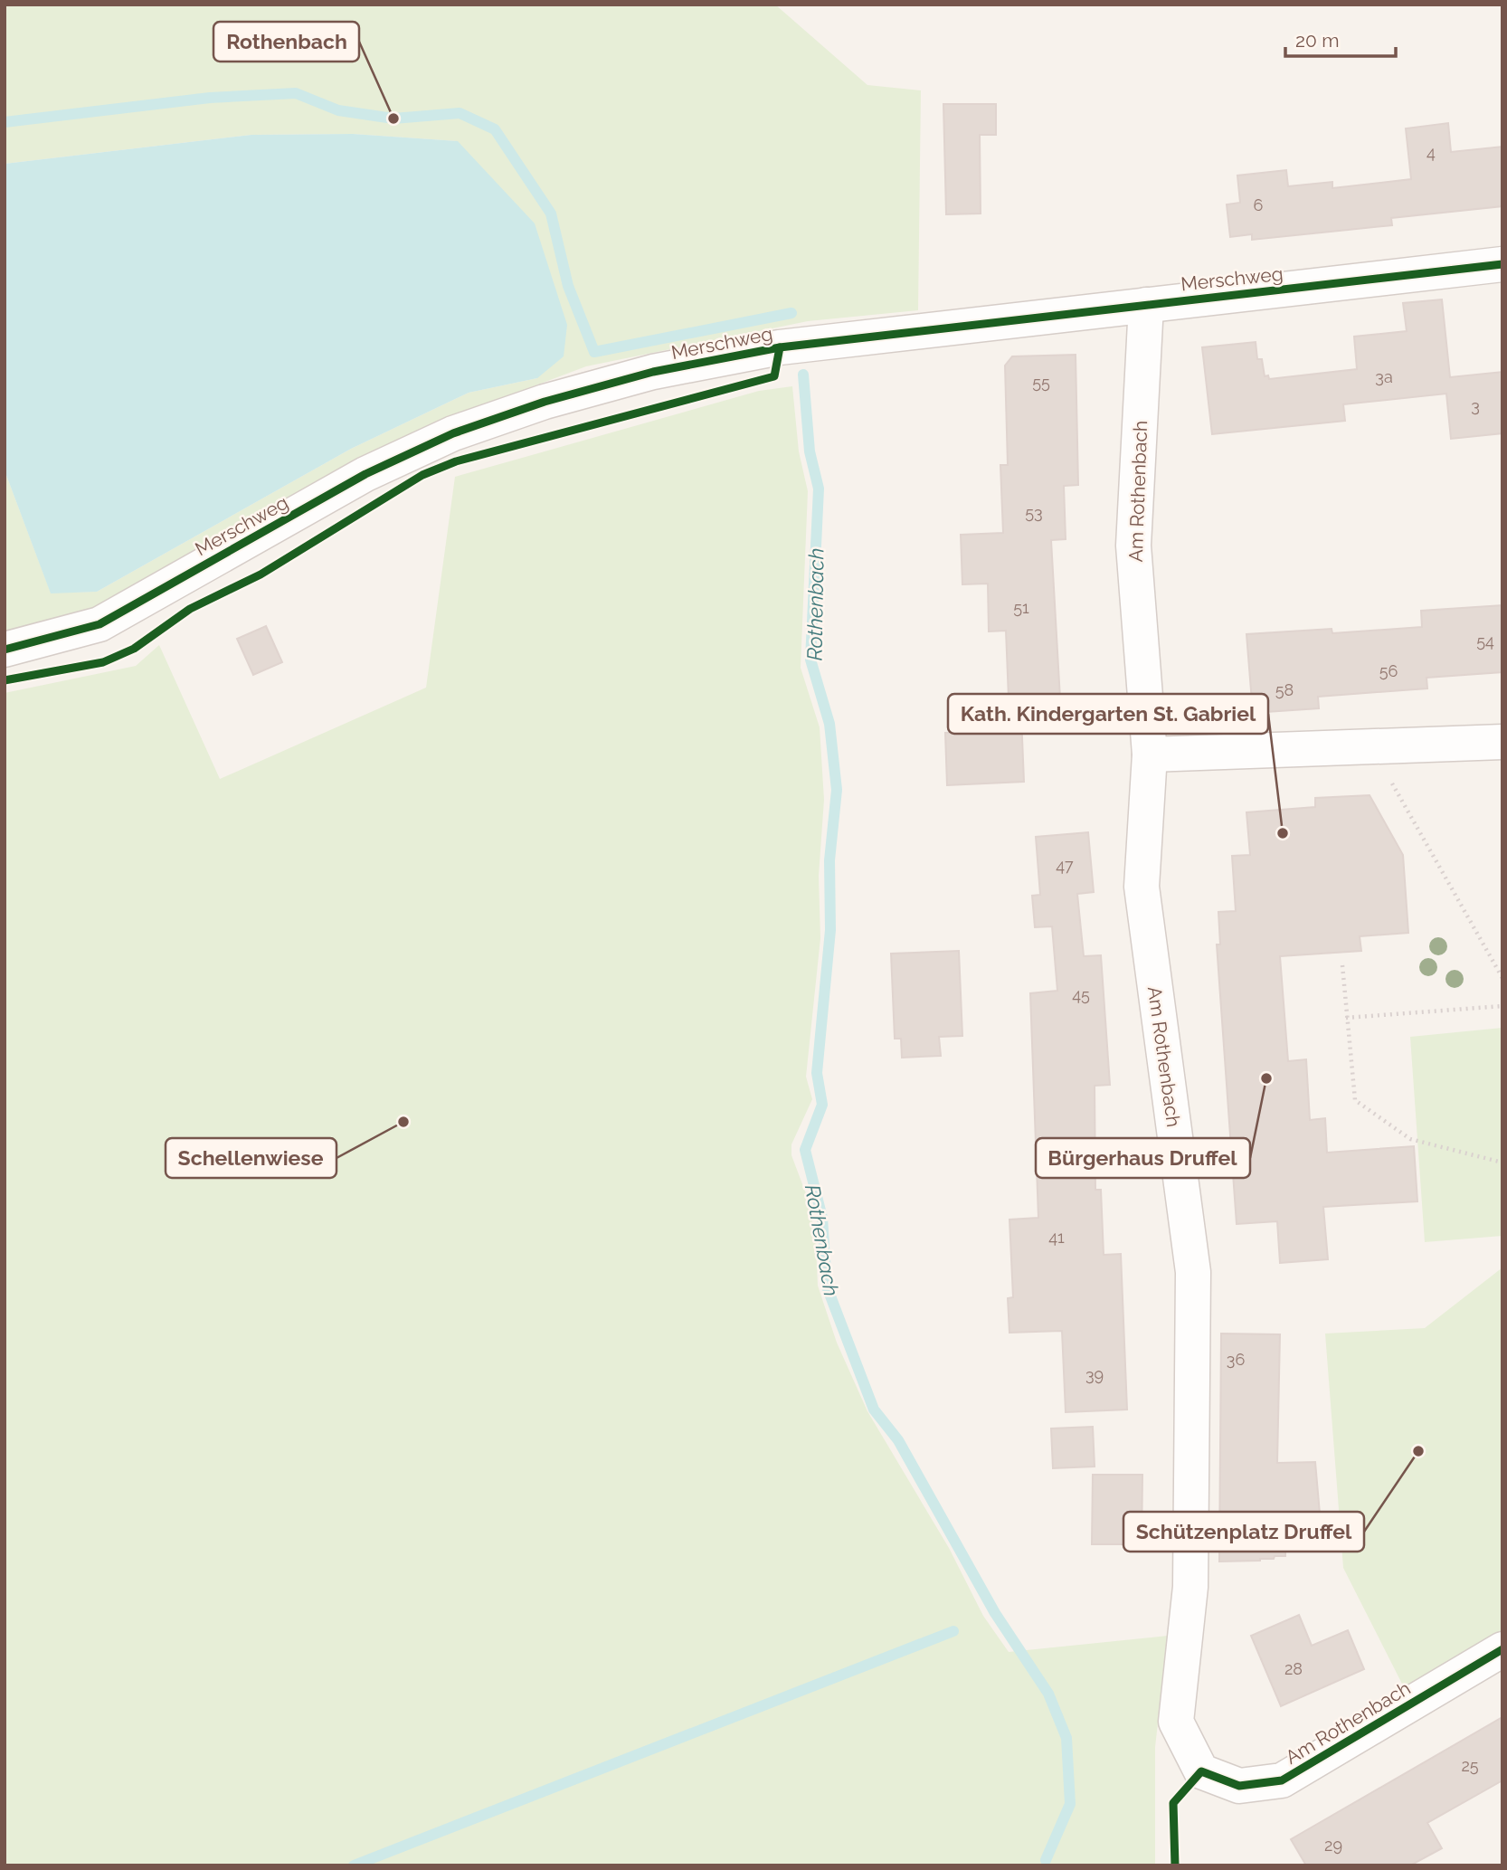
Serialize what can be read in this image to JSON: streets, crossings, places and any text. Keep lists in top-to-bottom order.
{
  "streets": {
    "street": ["Merschweg", "Am Rothenbach"]
  },
  "crossings": [
    ["Merschweg", "Am Rothenbach"]
  ],
  "water": ["Rothenbach"],
  "places": [
    "Rothenbach",
    "Kath. Kindergarten St. Gabriel",
    "Bürgerhaus Druffel",
    "Schellenwiese",
    "Schützenplatz Druffel"
  ],
  "house_numbers": [
    "4",
    "6",
    "3a",
    "55",
    "3",
    "53",
    "51",
    "54",
    "56",
    "58",
    "47",
    "45",
    "41",
    "36",
    "39",
    "28",
    "25",
    "29"
  ],
  "scale_bar": "20 m"
}
